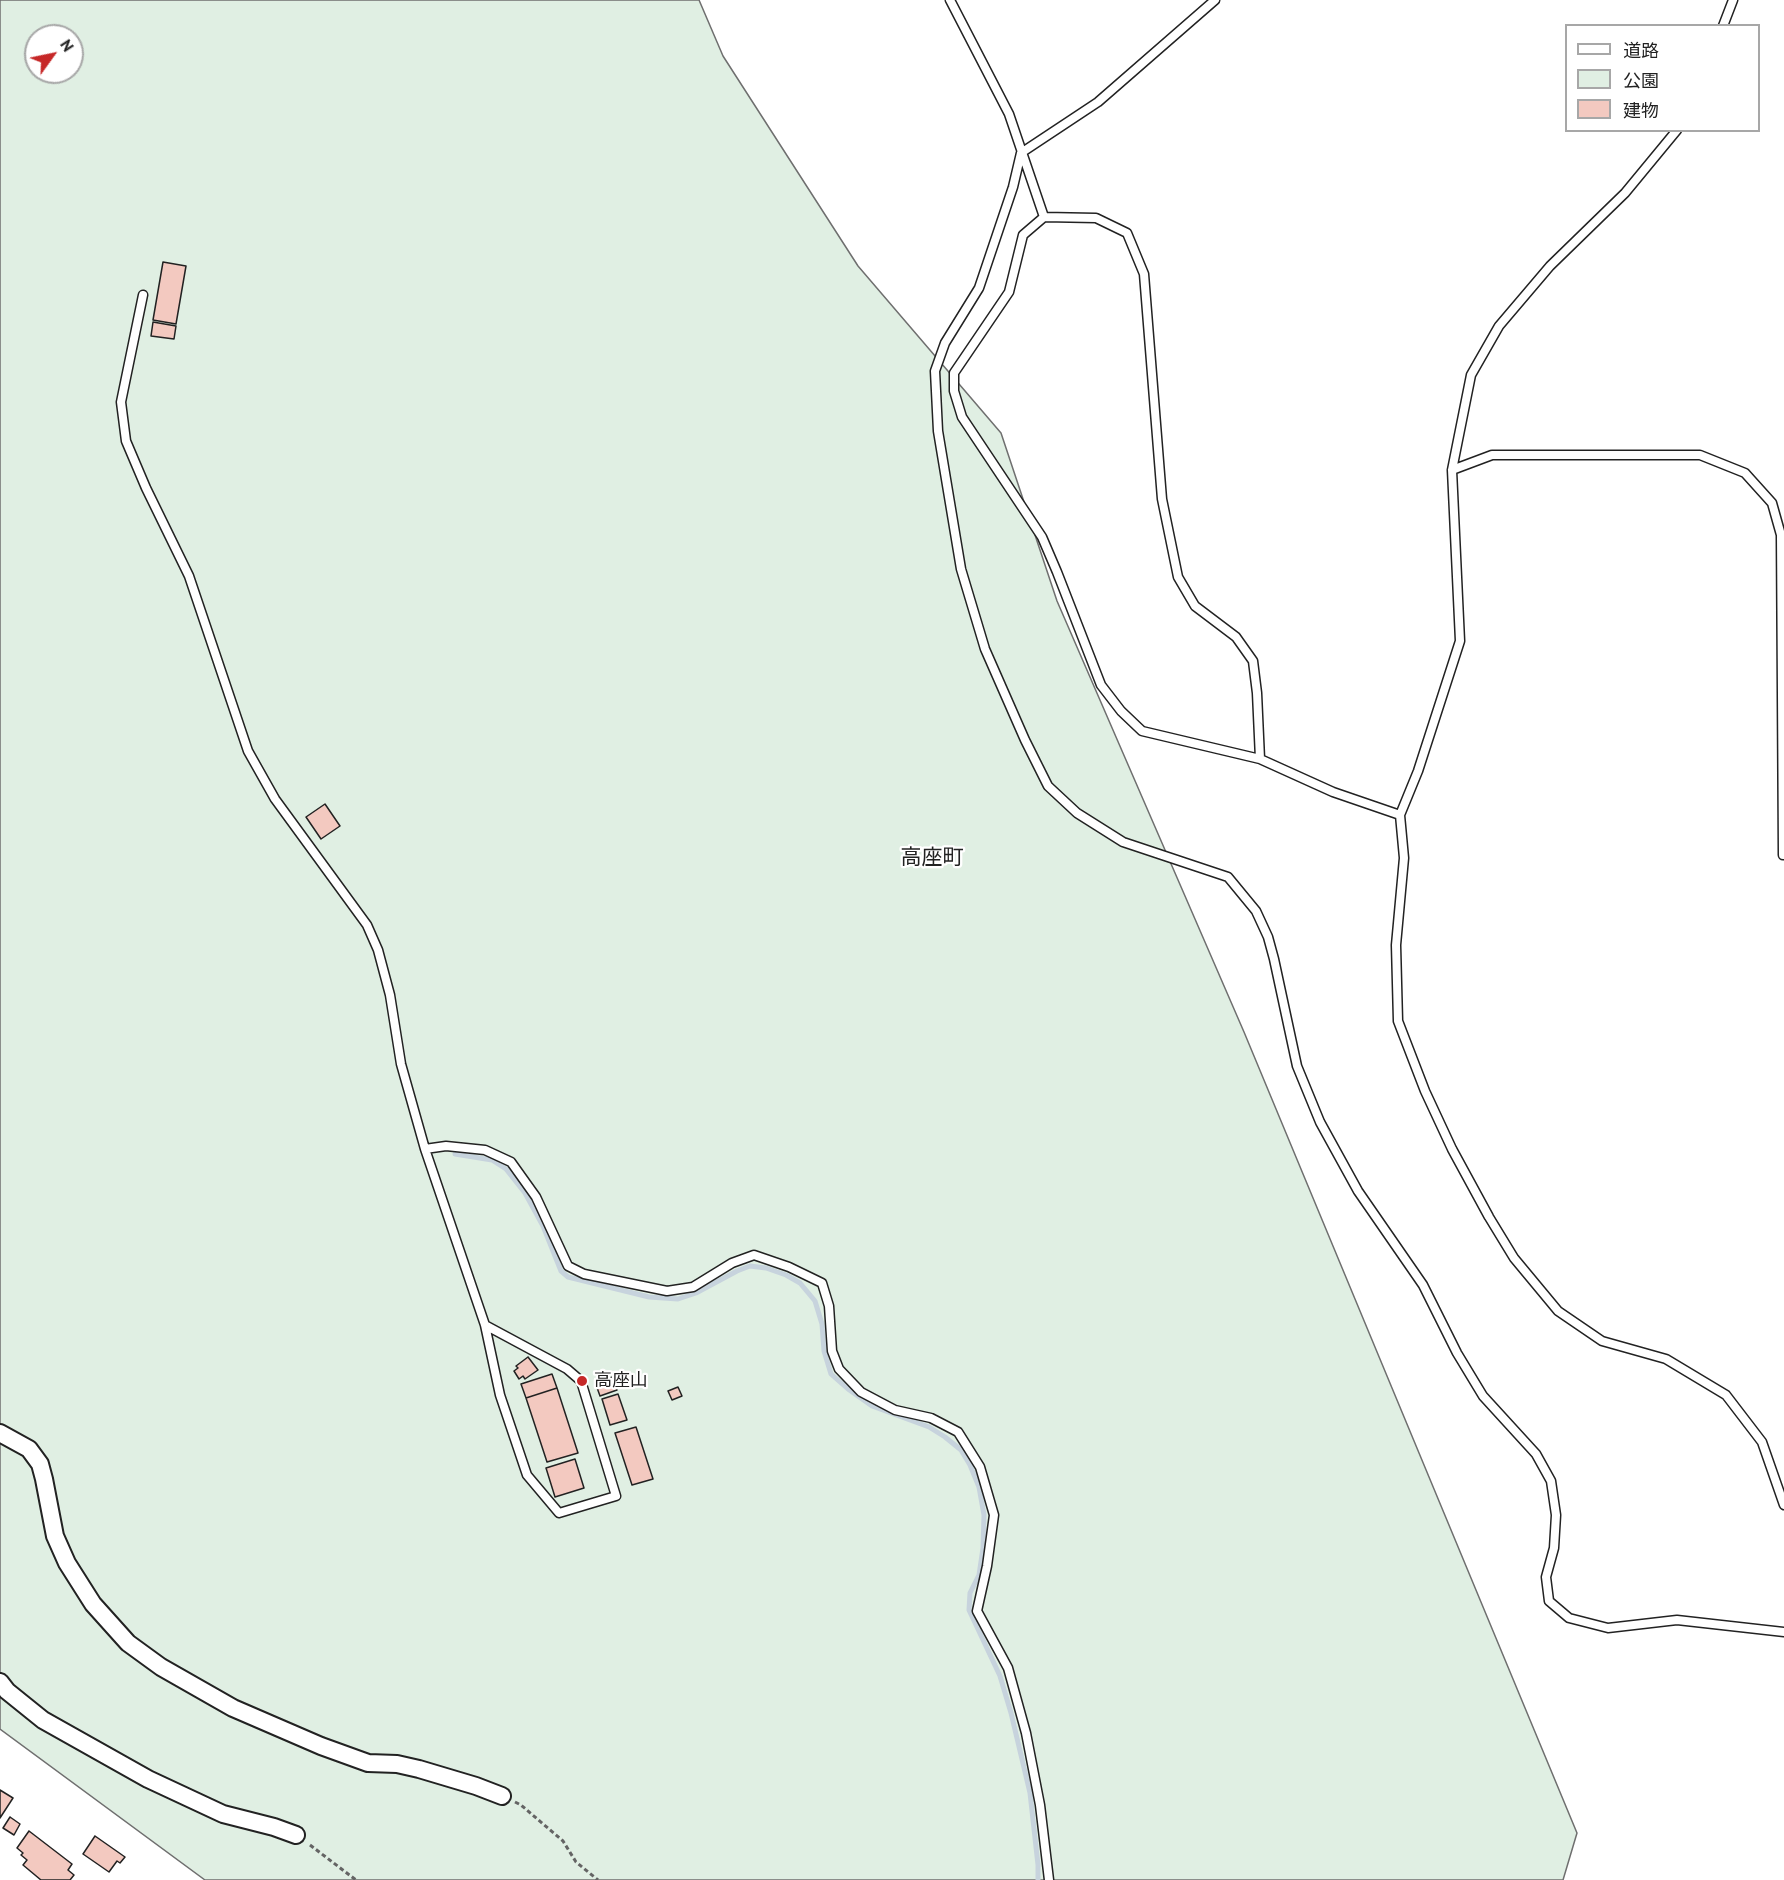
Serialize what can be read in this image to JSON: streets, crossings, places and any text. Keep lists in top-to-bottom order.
{
  "districts": ["高座町"],
  "places": ["高座山"],
  "legend": ["道路", "公園", "建物"],
  "north": "top right"
}
